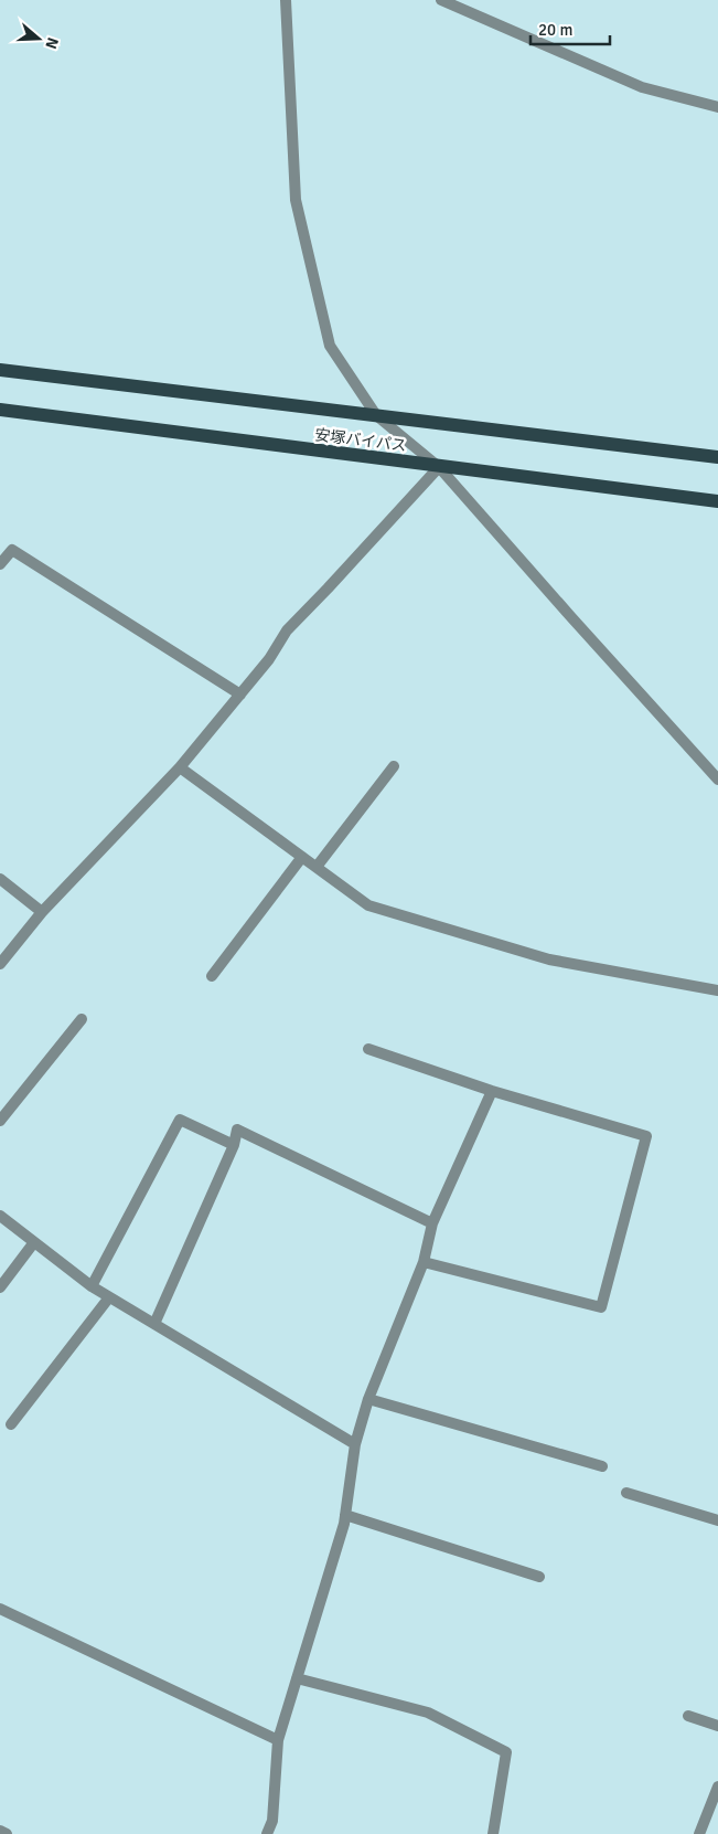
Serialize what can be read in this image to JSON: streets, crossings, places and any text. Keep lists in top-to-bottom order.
{
  "streets": {
    "main road": ["安塚バイパス"]
  },
  "scale_bar": "20 m",
  "north": "right"
}
